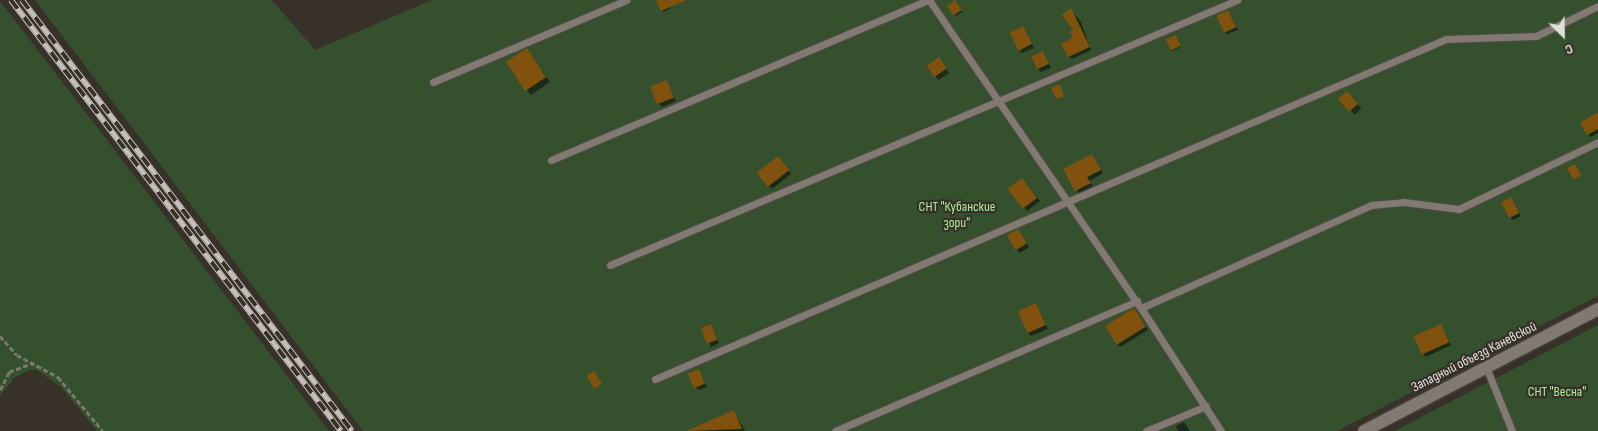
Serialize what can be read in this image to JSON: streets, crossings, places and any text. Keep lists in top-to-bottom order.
{
  "streets": {
    "main road": ["Западный объезд Каневской"]
  },
  "parks": ["СНТ \"Кубанские зори\"", "СНТ \"Весна\""],
  "north": "bottom right"
}
